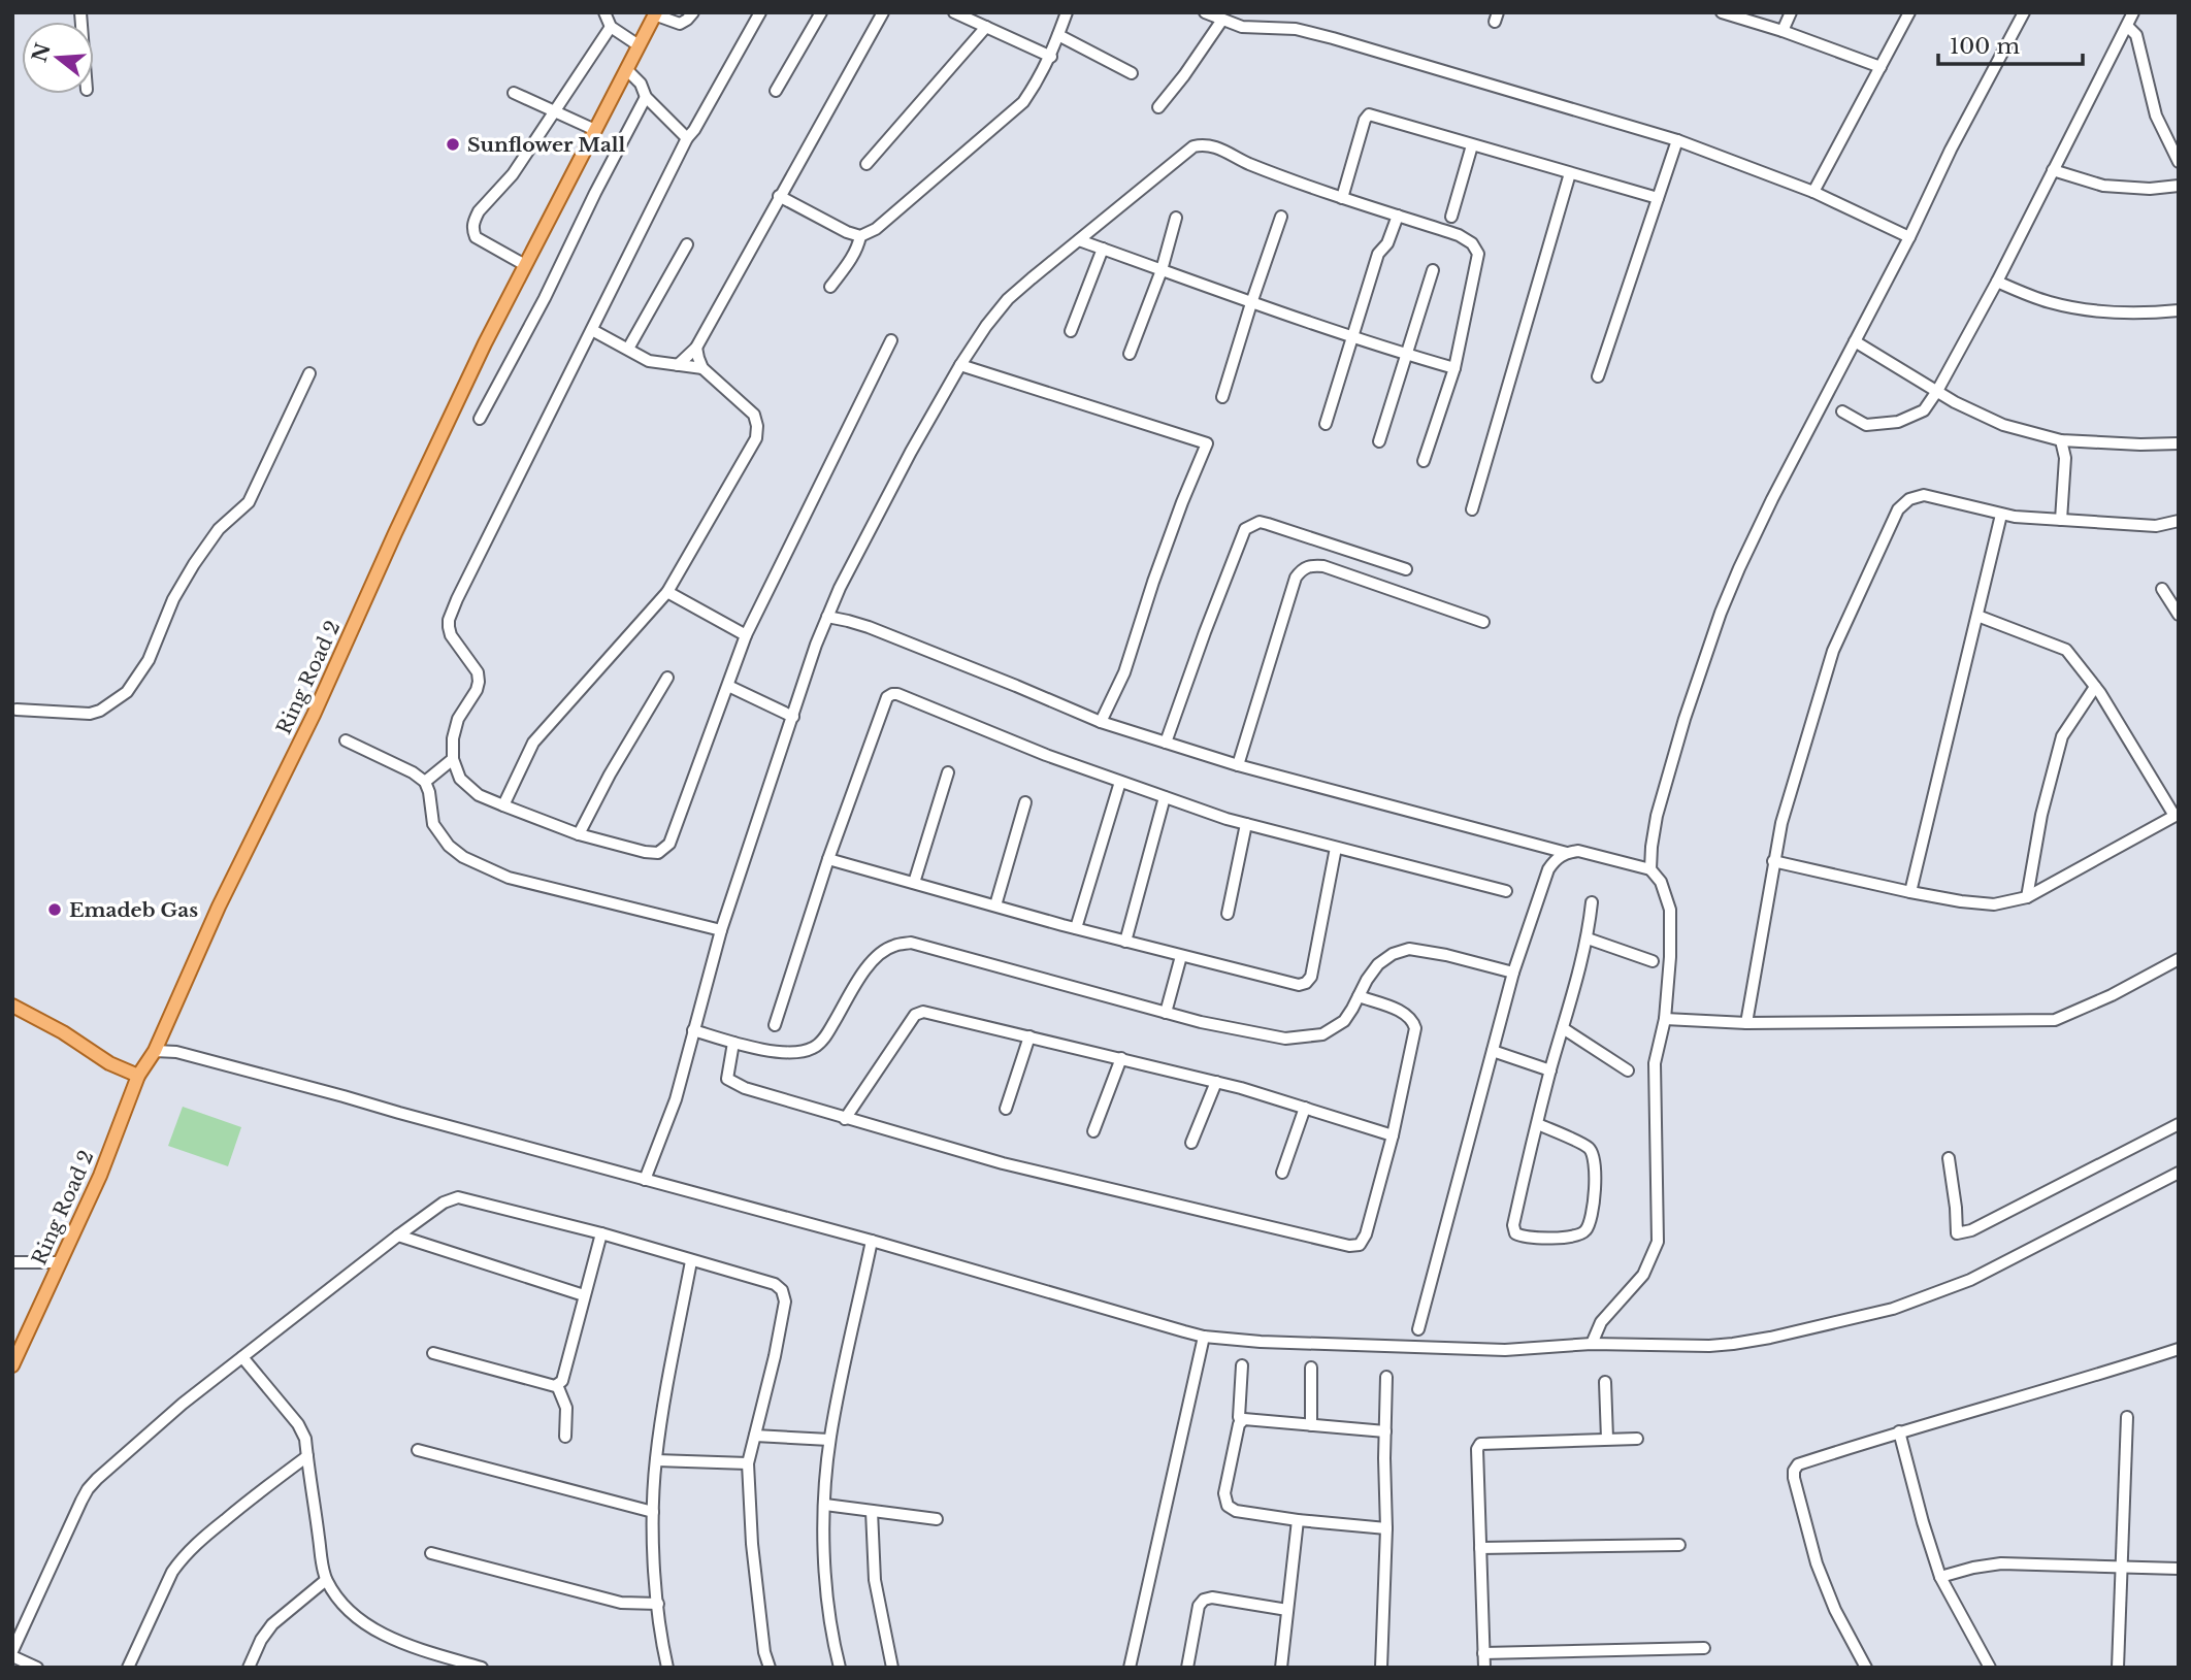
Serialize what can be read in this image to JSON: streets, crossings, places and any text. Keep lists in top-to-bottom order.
{
  "streets": {
    "main road": ["Ring Road 2"]
  },
  "places": ["Sunflower Mall", "Emadeb Gas"],
  "scale_bar": "100 m",
  "north": "left"
}
